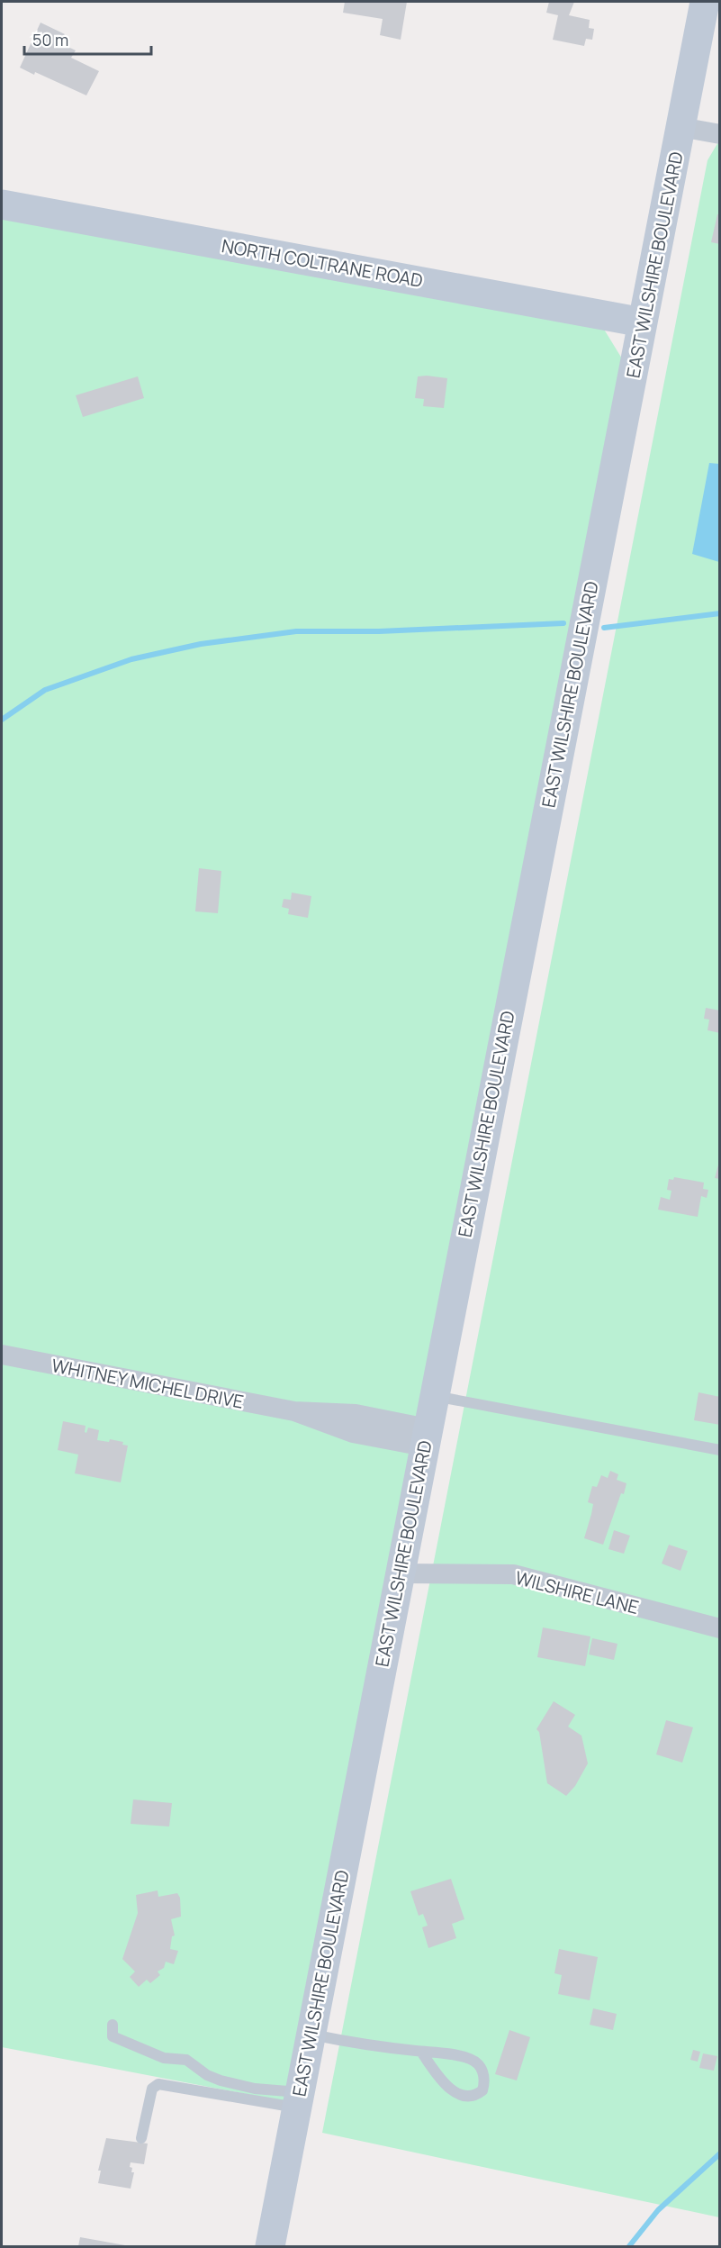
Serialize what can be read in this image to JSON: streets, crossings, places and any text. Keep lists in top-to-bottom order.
{
  "streets": {
    "street": [
      "NORTH COLTRANE ROAD",
      "EAST WILSHIRE BOULEVARD",
      "WHITNEY MICHEL DRIVE",
      "WILSHIRE LANE"
    ]
  },
  "crossings": [
    ["NORTH COLTRANE ROAD", "EAST WILSHIRE BOULEVARD"],
    ["EAST WILSHIRE BOULEVARD", "WHITNEY MICHEL DRIVE"],
    ["EAST WILSHIRE BOULEVARD", "WILSHIRE LANE"]
  ],
  "scale_bar": "50 m"
}
